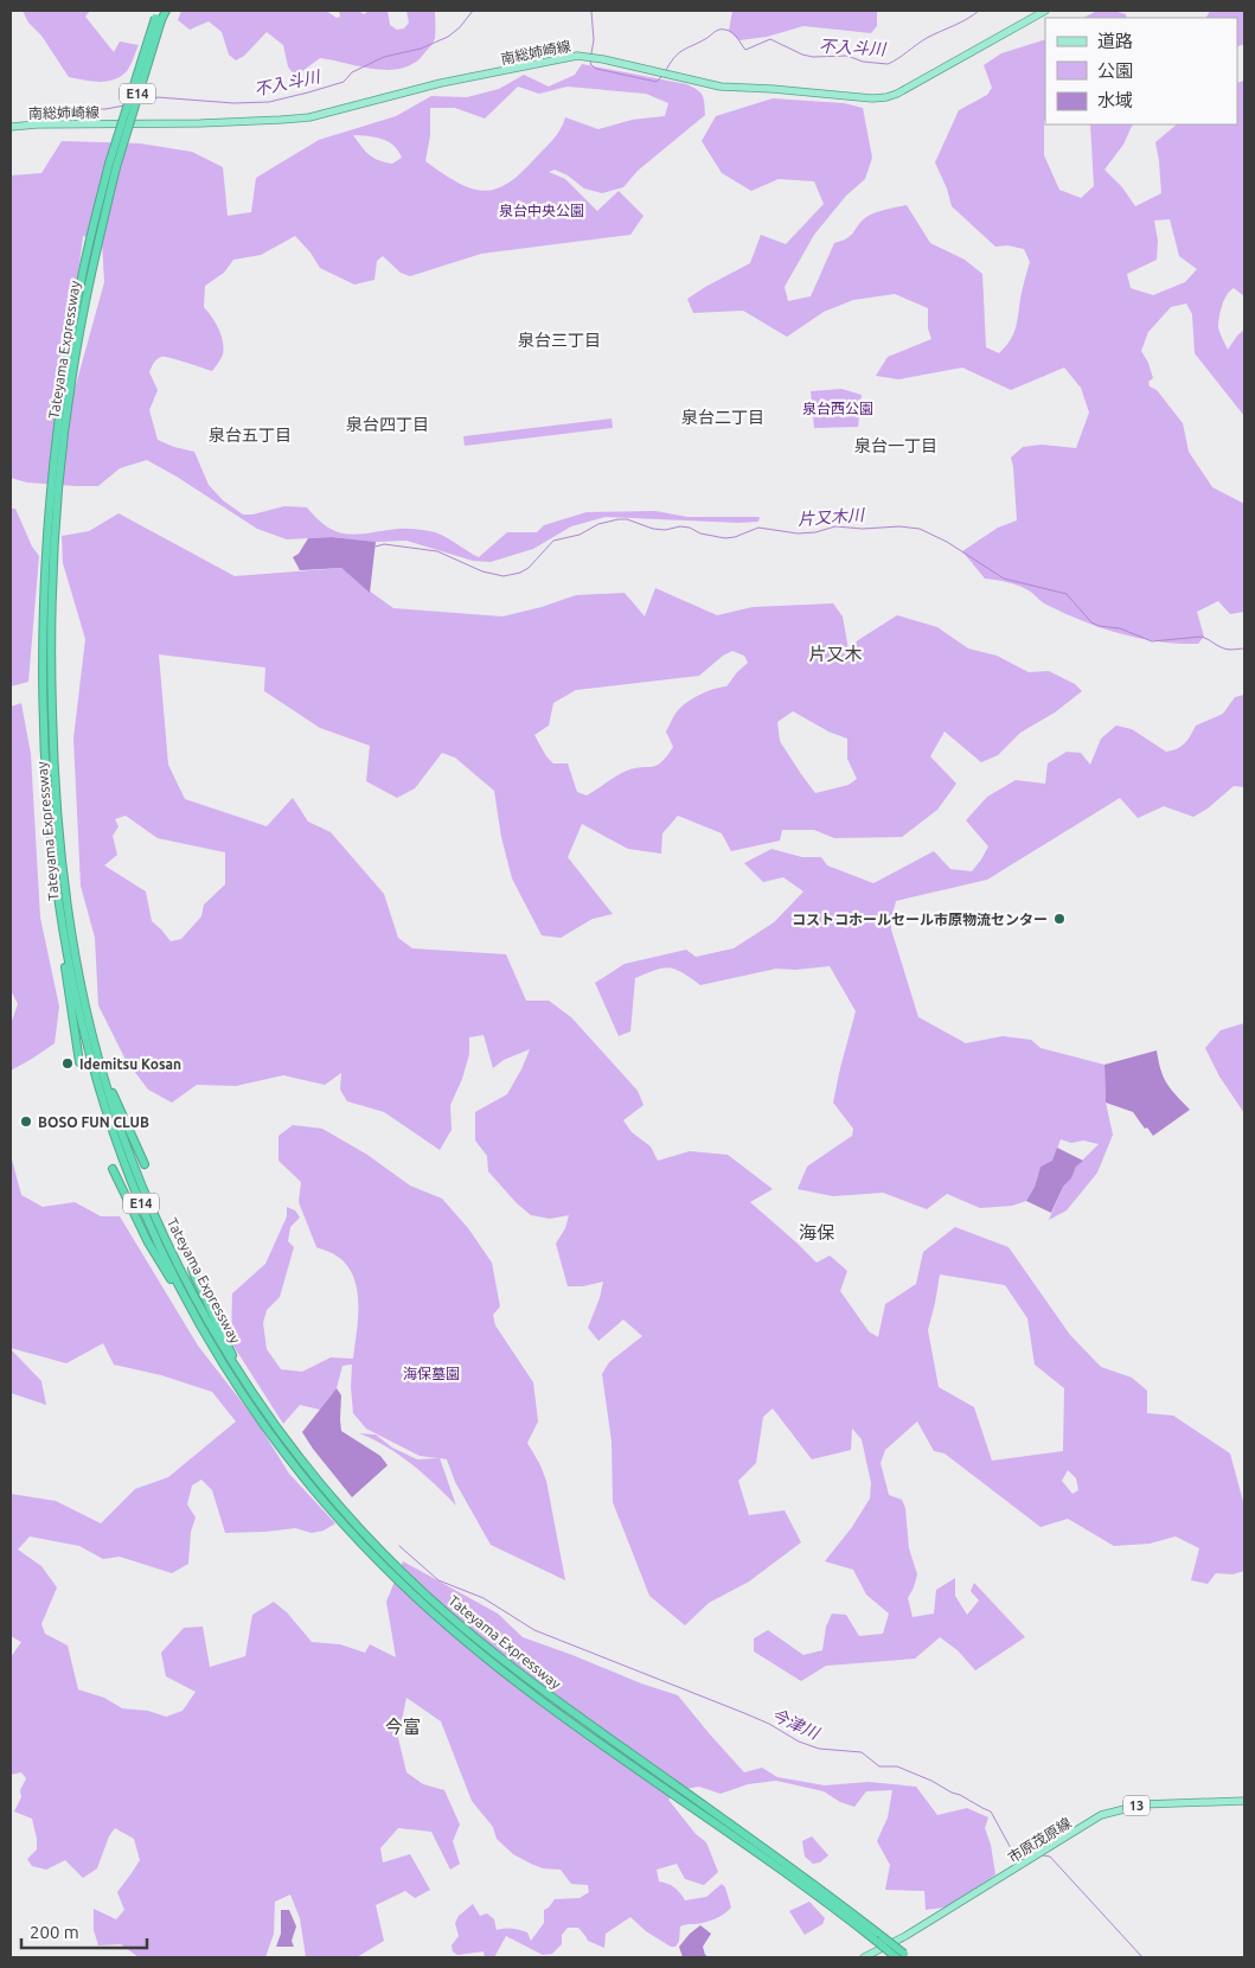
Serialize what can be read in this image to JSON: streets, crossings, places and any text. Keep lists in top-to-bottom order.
{
  "streets": {
    "highway": ["E14", "Tateyama Expressway"],
    "main road": ["南総姉崎線", "13", "市原茂原線"]
  },
  "districts": [
    "泉台三丁目",
    "泉台二丁目",
    "泉台四丁目",
    "泉台五丁目",
    "泉台一丁目",
    "片又木",
    "海保",
    "今富"
  ],
  "water": ["不入斗川", "片又木川", "今津川"],
  "parks": ["泉台中央公園", "泉台西公園", "海保墓園"],
  "places": ["コストコホールセール市原物流センター", "Idemitsu Kosan", "BOSO FUN CLUB"],
  "legend": ["道路", "公園", "水域"],
  "scale_bar": "200 m"
}
